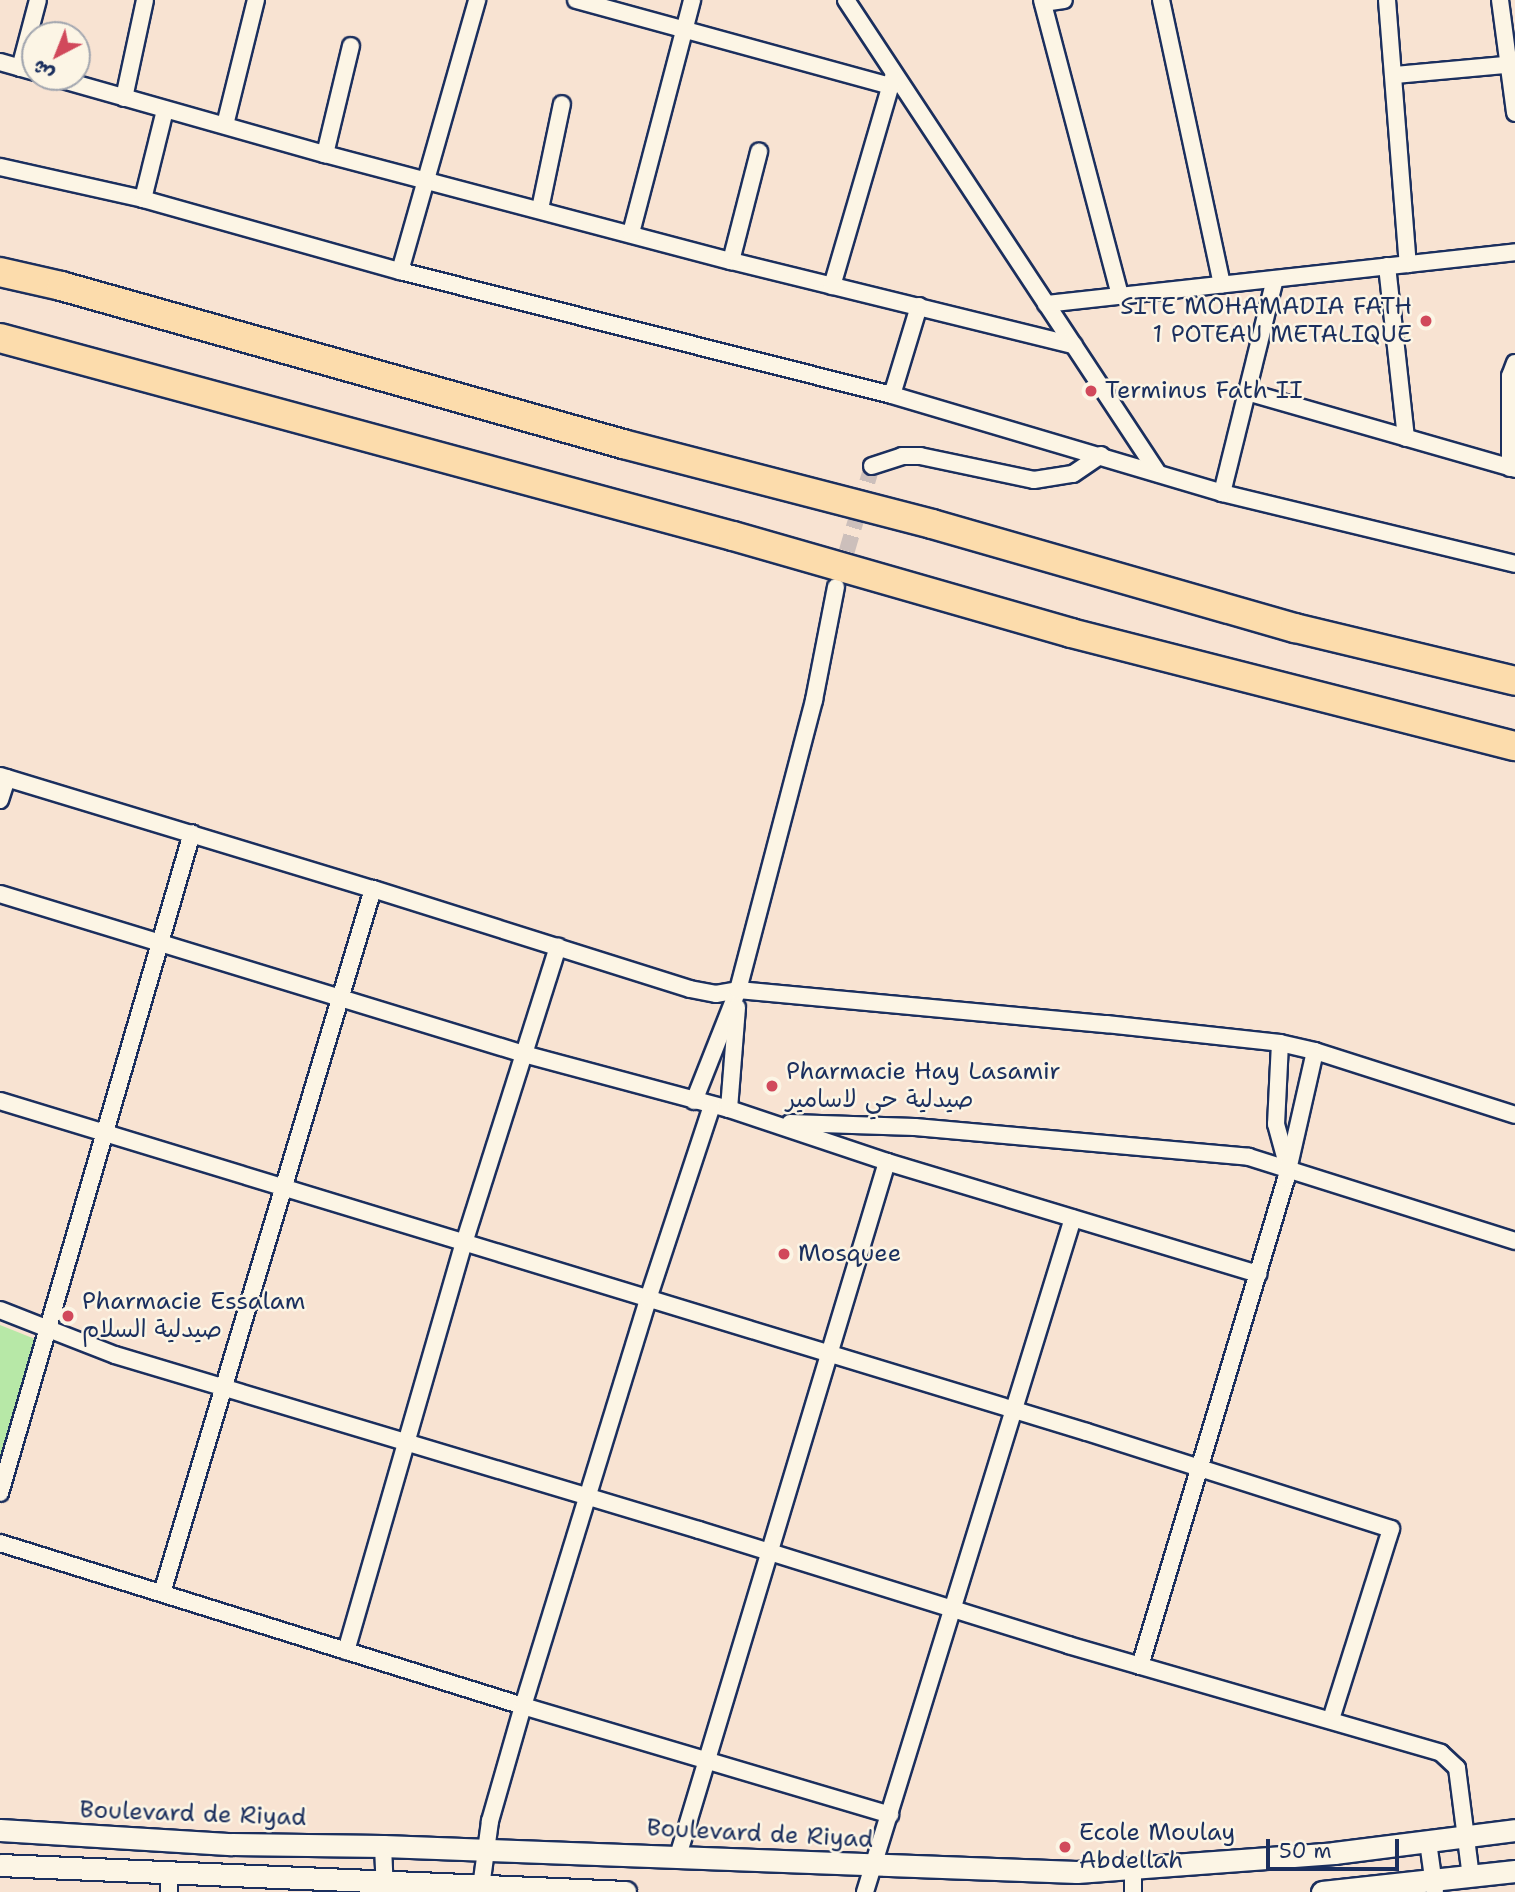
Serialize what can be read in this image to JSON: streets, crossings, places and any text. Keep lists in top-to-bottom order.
{
  "streets": {
    "main road": ["Boulevard de Riyad"]
  },
  "places": [
    "SITE MOHAMADIA FATH 1 POTEAU METALIQUE",
    "Terminus Fath II",
    "Pharmacie Hay Lasamir صيدلية حي لاسامير",
    "Mosquee",
    "Pharmacie Essalam صيدلية السلام",
    "Ecole Moulay Abdellah"
  ],
  "scale_bar": "50 m",
  "north": "bottom left"
}
